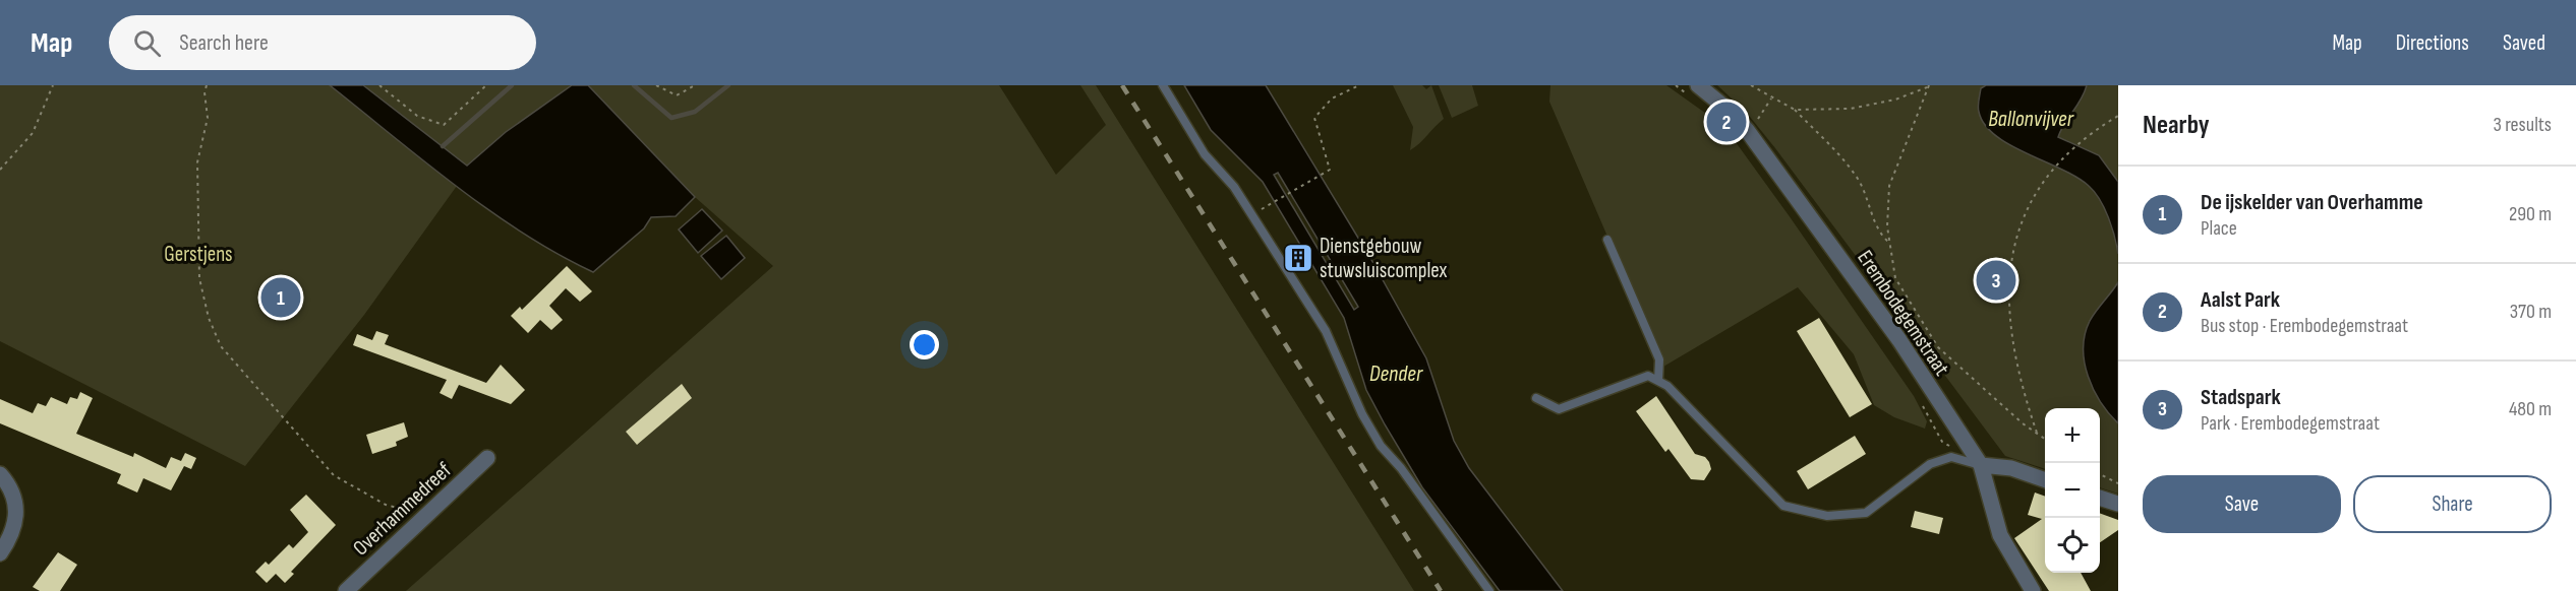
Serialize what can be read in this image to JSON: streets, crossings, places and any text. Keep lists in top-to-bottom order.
{
  "streets": {
    "street": ["Erembodegemstraat", "Overhammedreef"]
  },
  "water": ["Ballonvijver", "Dender"],
  "parks": ["Gerstjens"],
  "places": {
    "building": ["Dienstgebouw stuwsluiscomplex"]
  },
  "page": {
    "header": "Map",
    "search": "Search here",
    "nav": ["Map", "Directions", "Saved"],
    "heading": ["Nearby", "3 results"],
    "pins": ["2", "3", "1"],
    "list": [
      {
        "mark": "1",
        "name": "De ijskelder van Overhamme",
        "note": "Place",
        "value": "290 m"
      },
      {
        "mark": "2",
        "name": "Aalst Park",
        "note": "Bus stop · Erembodegemstraat",
        "value": "370 m"
      },
      {
        "mark": "3",
        "name": "Stadspark",
        "note": "Park · Erembodegemstraat",
        "value": "480 m"
      }
    ],
    "map_buttons": ["+", "−"],
    "buttons": ["Save", "Share"]
  }
}
